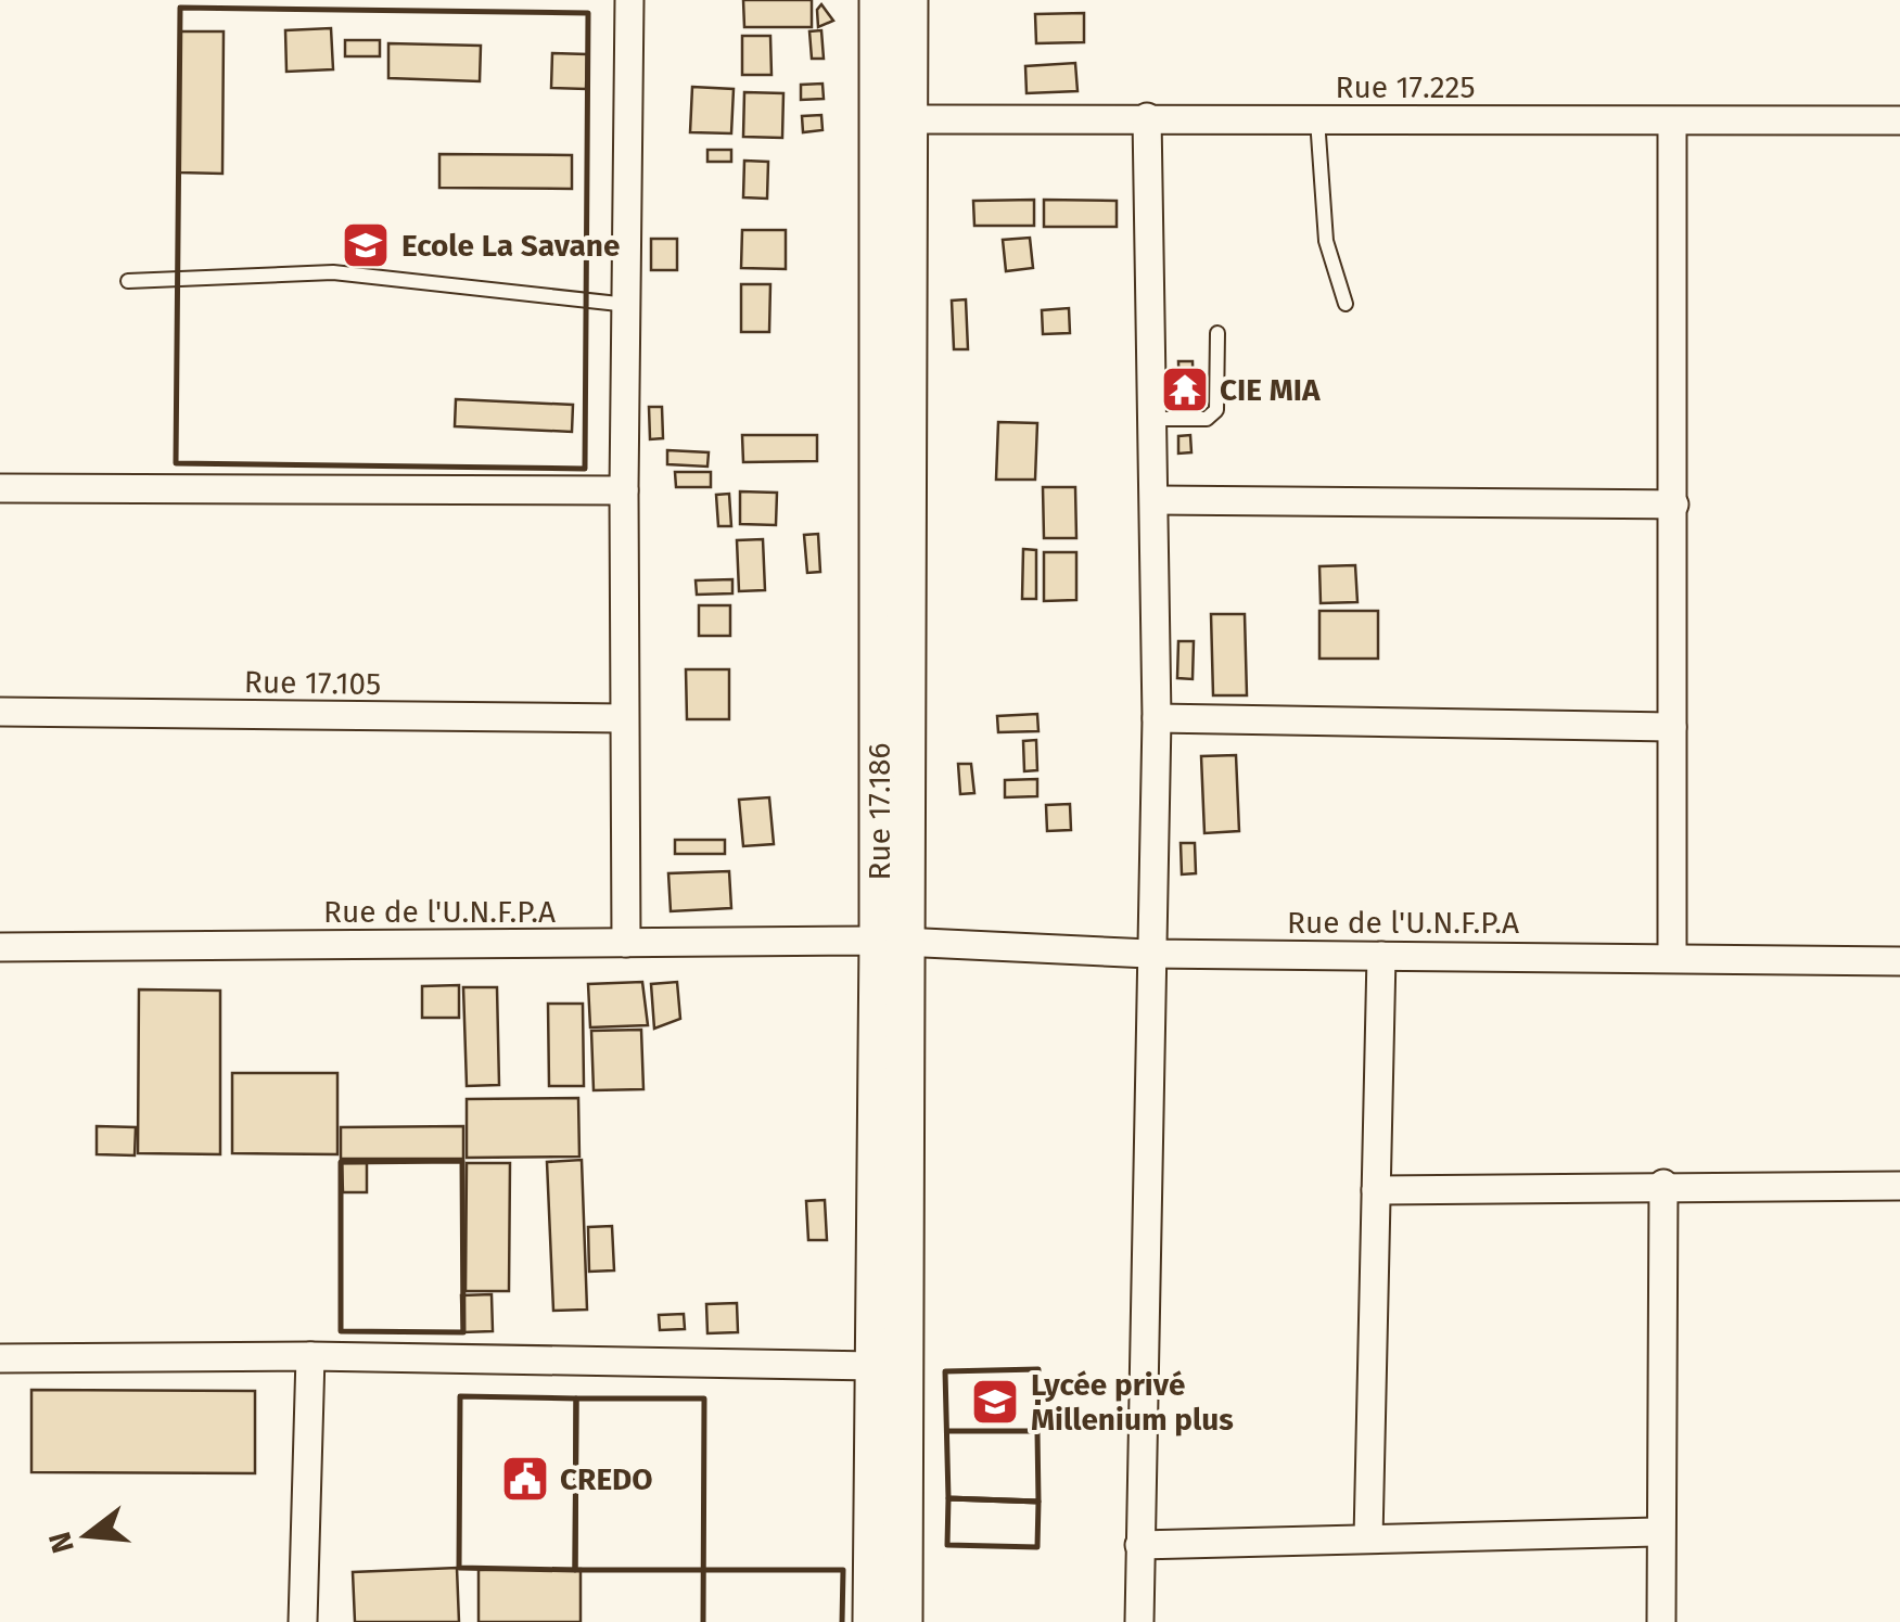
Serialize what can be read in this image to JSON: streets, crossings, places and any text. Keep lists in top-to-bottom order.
{
  "streets": {
    "main road": ["Rue 17.186"],
    "street": ["Rue 17.225", "Rue 17.105", "Rue de l'U.N.F.P.A"]
  },
  "crossings": [
    ["Rue 17.186", "Rue de l'U.N.F.P.A"]
  ],
  "places": {
    "school or university": ["Ecole La Savane", "Lycée privé Millenium plus"],
    "temple": ["CIE MIA"],
    "public building": ["CREDO"]
  },
  "north": "left"
}
